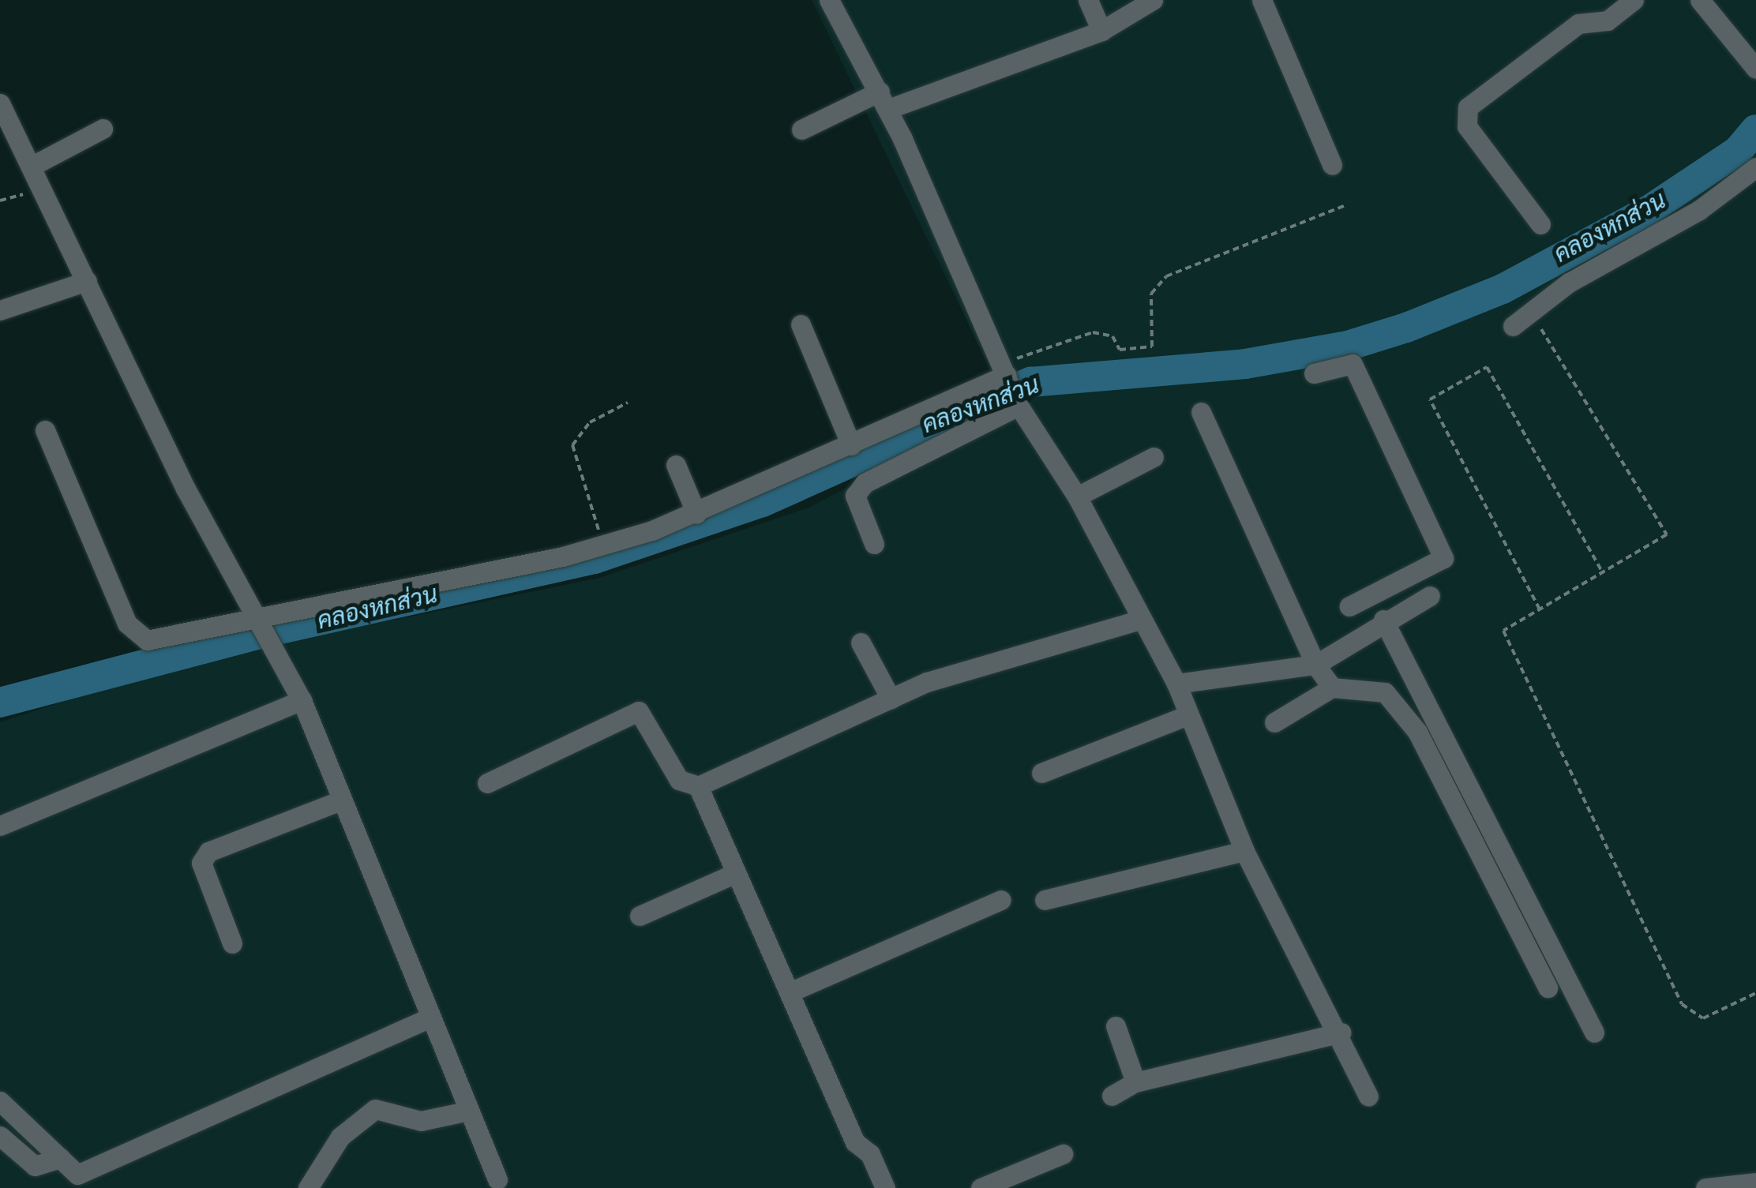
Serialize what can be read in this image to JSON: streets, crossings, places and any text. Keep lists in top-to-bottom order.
{
  "water": ["คลองหกส่วน"]
}
